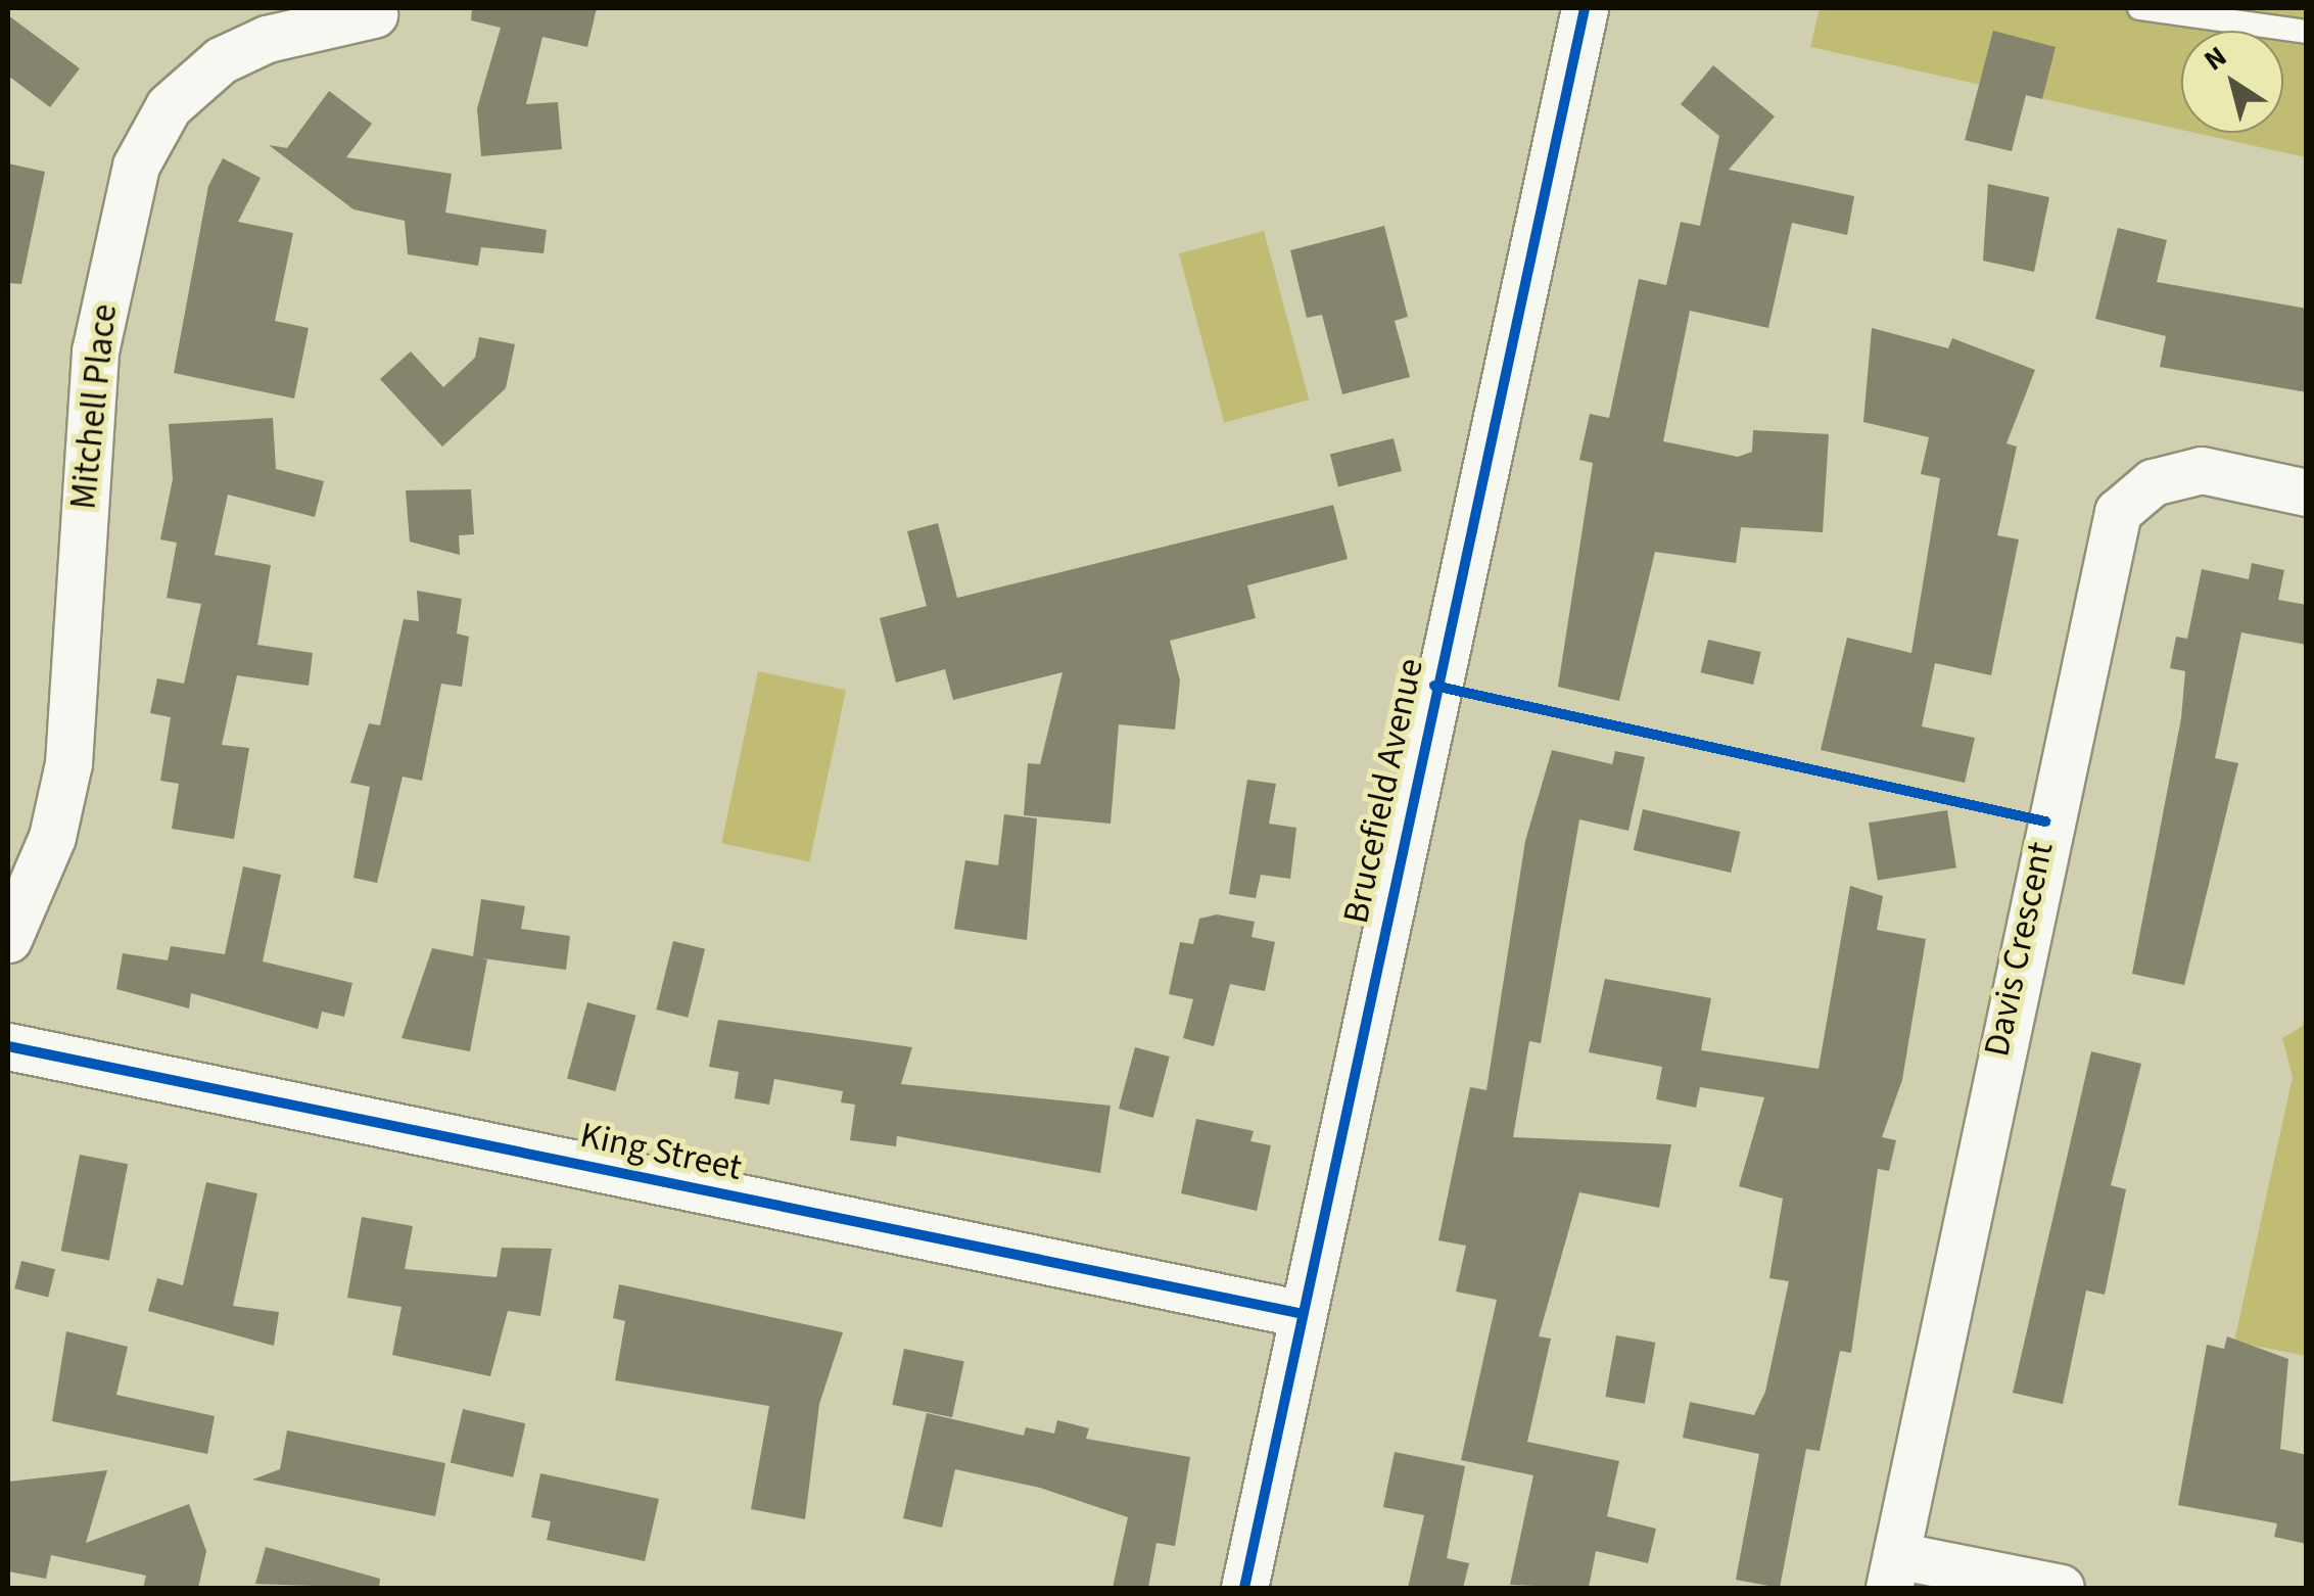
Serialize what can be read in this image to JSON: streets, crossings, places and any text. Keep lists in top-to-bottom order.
{
  "streets": {
    "street": [
      "Mitchell Place",
      "Brucefield Avenue",
      "Davis Crescent",
      "King Street"
    ]
  },
  "crossings": [
    ["Brucefield Avenue", "King Street"]
  ],
  "north": "top left"
}
